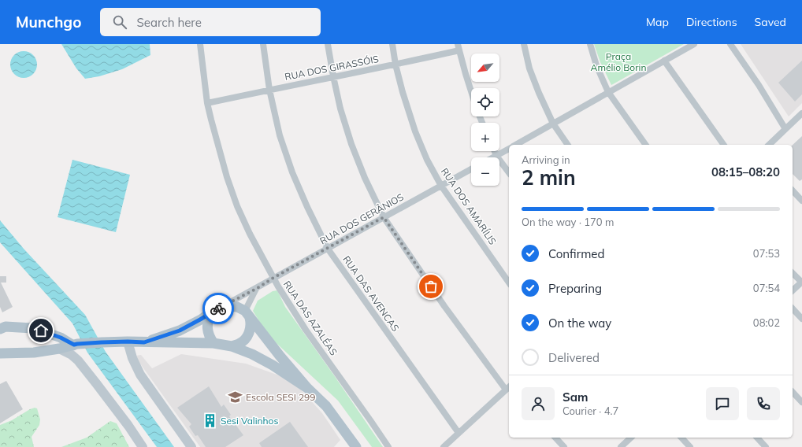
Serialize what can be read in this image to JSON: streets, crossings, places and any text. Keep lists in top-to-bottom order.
{
  "streets": {
    "street": [
      "RUA DOS GIRASSÓIS",
      "RUA DOS AMARÍLIS",
      "RUA DOS GERÂNIOS",
      "RUA DAS AVENCAS",
      "RUA DAS AZALÉAS"
    ]
  },
  "crossings": [
    ["RUA DOS GIRASSÓIS", "RUA DOS AMARÍLIS"],
    ["RUA DOS GIRASSÓIS", "RUA DAS AVENCAS"],
    ["RUA DOS GIRASSÓIS", "RUA DAS AZALÉAS"],
    ["RUA DOS AMARÍLIS", "RUA DOS GERÂNIOS"],
    ["RUA DOS GERÂNIOS", "RUA DAS AVENCAS"],
    ["RUA DOS GERÂNIOS", "RUA DAS AZALÉAS"]
  ],
  "parks": ["Praça Amélio Borin"],
  "places": {
    "school or university": ["Escola SESI 299"],
    "building": ["Sesi Valinhos"]
  },
  "north": "bottom left",
  "page": {
    "header": "Munchgo",
    "search": "Search here",
    "nav": ["Map", "Directions", "Saved"],
    "map_buttons": ["+", "−"],
    "heading": ["2 min", "Arriving in", "08:15–08:20"],
    "panel": ["Sam", "Courier · 4.7"],
    "bar": "On the way · 170 m",
    "list": [
      ["Confirmed", "07:53"],
      ["Preparing", "07:54"],
      ["On the way", "08:02"],
      "Delivered"
    ]
  }
}
